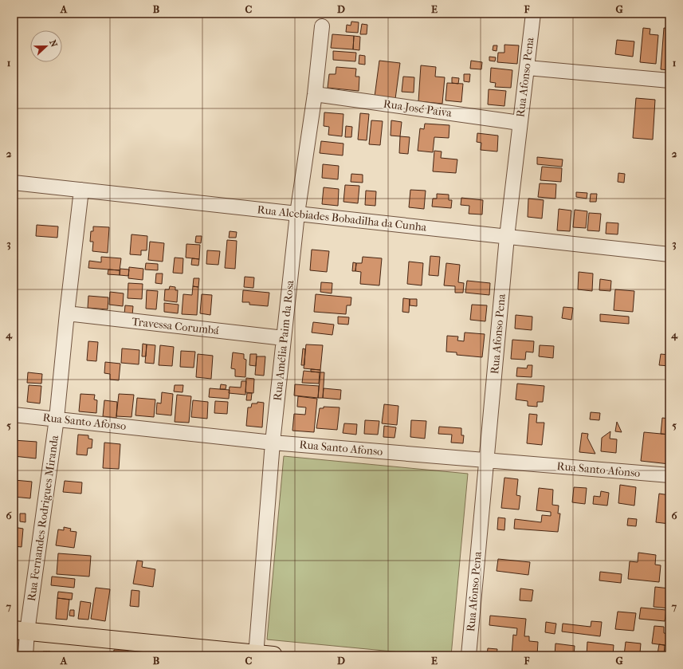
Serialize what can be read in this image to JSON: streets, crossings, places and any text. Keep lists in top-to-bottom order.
{
  "streets": {
    "street": [
      "Rua Afonso Pena",
      "Rua José Paiva",
      "Rua Alcebiades Bobadilha da Cunha",
      "Travessa Corumbá",
      "Rua Amélia Paim da Rosa",
      "Rua Santo Afonso",
      "Rua Fernandes Rodrigues Miranda"
    ]
  },
  "crossings": [
    ["Rua Afonso Pena", "Rua José Paiva"],
    ["Rua Afonso Pena", "Rua Alcebiades Bobadilha da Cunha"],
    ["Rua Afonso Pena", "Rua Santo Afonso"],
    ["Rua José Paiva", "Rua Amélia Paim da Rosa"],
    ["Rua Alcebiades Bobadilha da Cunha", "Rua Amélia Paim da Rosa"],
    ["Rua Alcebiades Bobadilha da Cunha", "Rua Fernandes Rodrigues Miranda"],
    ["Travessa Corumbá", "Rua Amélia Paim da Rosa"],
    ["Travessa Corumbá", "Rua Fernandes Rodrigues Miranda"],
    ["Rua Amélia Paim da Rosa", "Rua Santo Afonso"],
    ["Rua Santo Afonso", "Rua Fernandes Rodrigues Miranda"]
  ],
  "north": "right",
  "grid": {
    "columns": [
      "A",
      "B",
      "C",
      "D",
      "E",
      "F",
      "G"
    ],
    "rows": [
      "1",
      "2",
      "3",
      "4",
      "5",
      "6",
      "7"
    ]
  }
}
